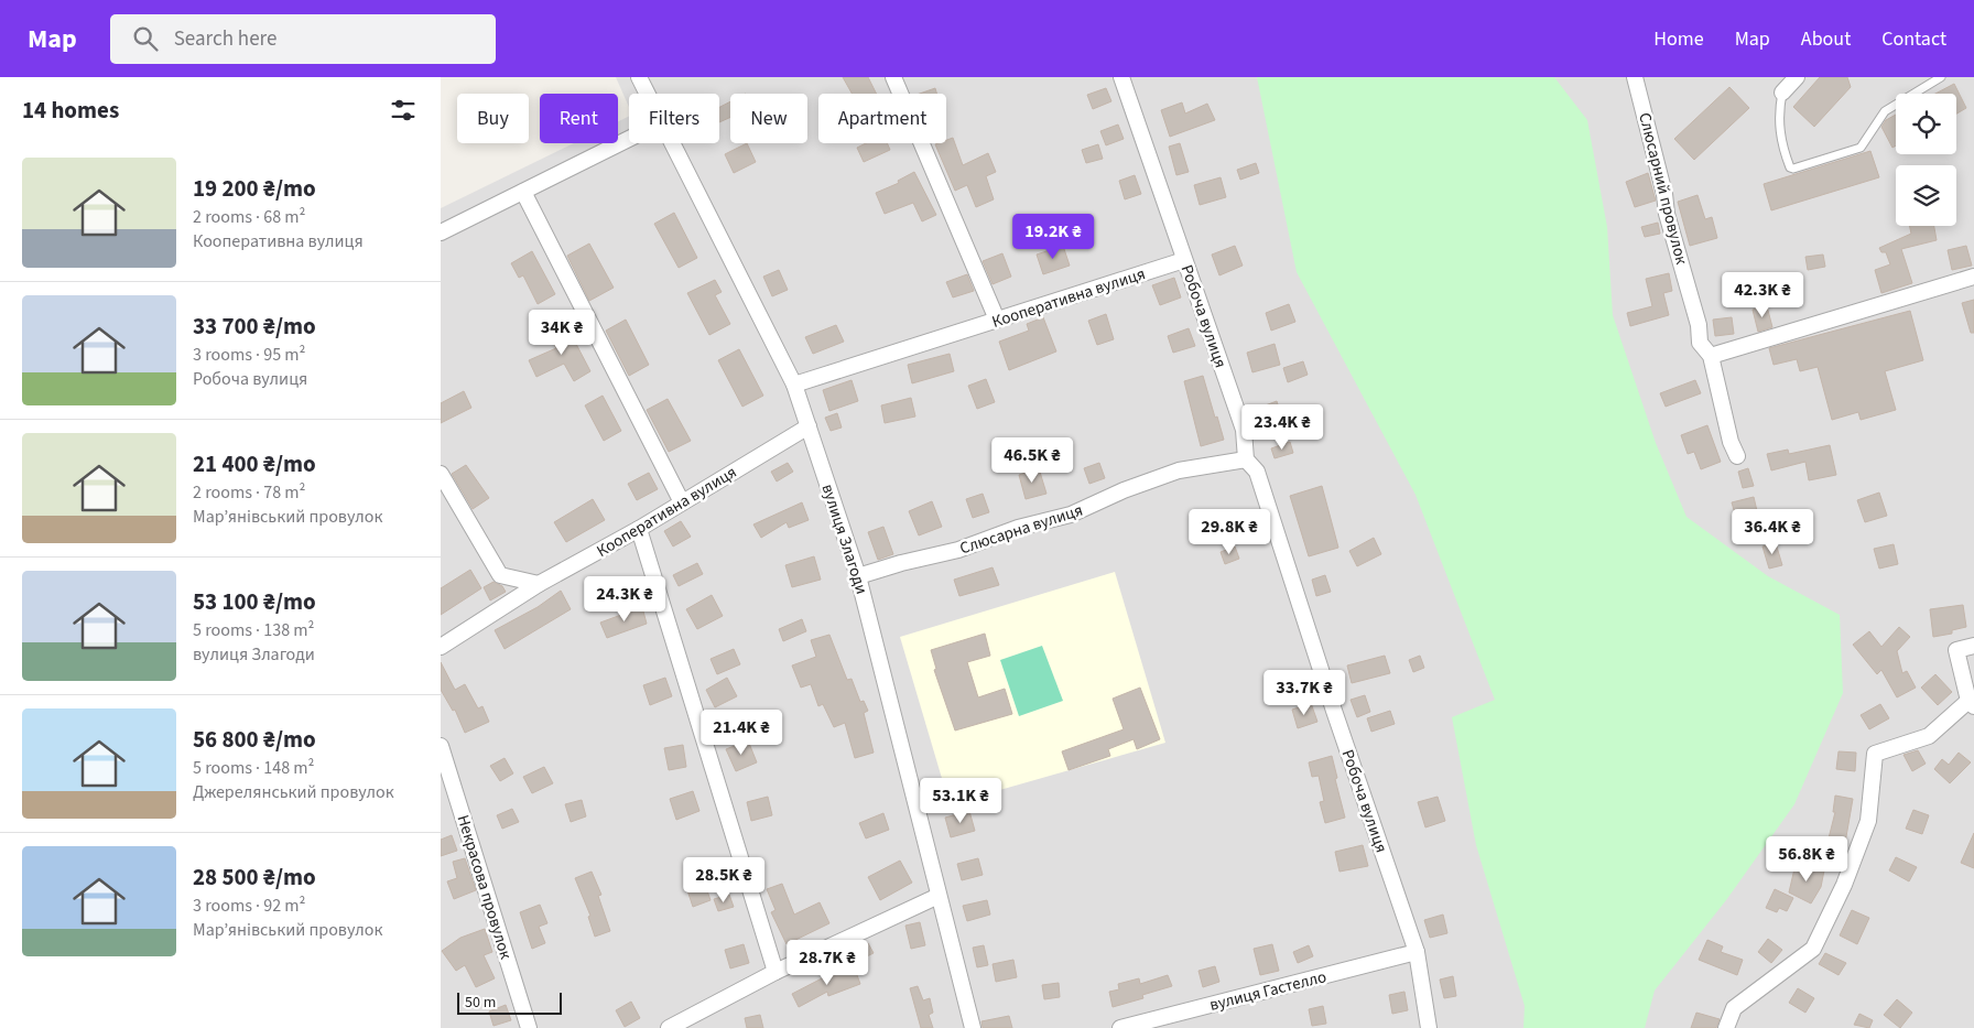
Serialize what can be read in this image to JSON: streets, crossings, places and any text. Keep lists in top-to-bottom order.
{
  "streets": {
    "street": [
      "Слюсарний провулок",
      "Кооперативна вулиця",
      "Робоча вулиця",
      "Слюсарна вулиця",
      "вулиця Злагоди",
      "Некрасова провулок",
      "вулиця Гастелло"
    ]
  },
  "crossings": [
    ["Кооперативна вулиця", "Робоча вулиця"],
    ["Кооперативна вулиця", "вулиця Злагоди"],
    ["Робоча вулиця", "Слюсарна вулиця"],
    ["Робоча вулиця", "вулиця Гастелло"],
    ["Слюсарна вулиця", "вулиця Злагоди"]
  ],
  "scale_bar": "50 m",
  "page": {
    "header": "Map",
    "search": "Search here",
    "nav": [
      "Home",
      "Map",
      "About",
      "Contact"
    ],
    "heading": "14 homes",
    "chip": [
      "Buy",
      "Rent",
      "Filters",
      "New",
      "Apartment"
    ],
    "list": [
      {
        "name": "19 200 ₴/mo",
        "note": "2 rooms · 68 m² · Кооперативна вулиця"
      },
      {
        "name": "33 700 ₴/mo",
        "note": "3 rooms · 95 m² · Робоча вулиця"
      },
      {
        "name": "21 400 ₴/mo",
        "note": "2 rooms · 78 m² · Мар’янівський провулок"
      },
      {
        "name": "53 100 ₴/mo",
        "note": "5 rooms · 138 m² · вулиця Злагоди"
      },
      {
        "name": "56 800 ₴/mo",
        "note": "5 rooms · 148 m² · Джерелянський провулок"
      },
      {
        "name": "28 500 ₴/mo",
        "note": "3 rooms · 92 m² · Мар’янівський провулок"
      }
    ],
    "price": [
      "19.2K ₴",
      "42.3K ₴",
      "34K ₴",
      "23.4K ₴",
      "46.5K ₴",
      "29.8K ₴",
      "36.4K ₴",
      "24.3K ₴",
      "33.7K ₴",
      "21.4K ₴",
      "53.1K ₴",
      "56.8K ₴",
      "28.5K ₴",
      "28.7K ₴"
    ],
    "scale": "50 m"
  }
}
